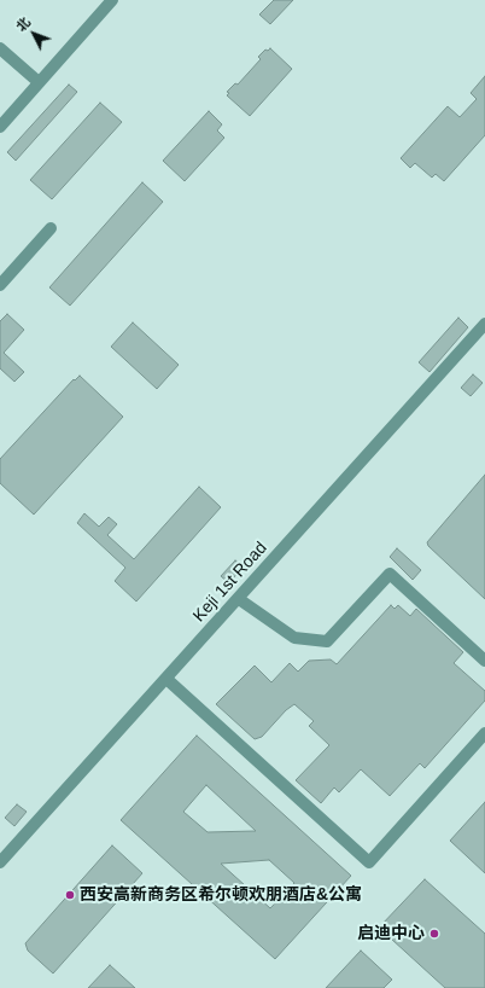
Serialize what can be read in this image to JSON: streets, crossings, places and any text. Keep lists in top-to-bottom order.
{
  "streets": {
    "street": ["Keji 1st Road"]
  },
  "places": ["西安高新商务区希尔顿欢朋酒店&公寓", "启迪中心"],
  "north": "top left"
}
